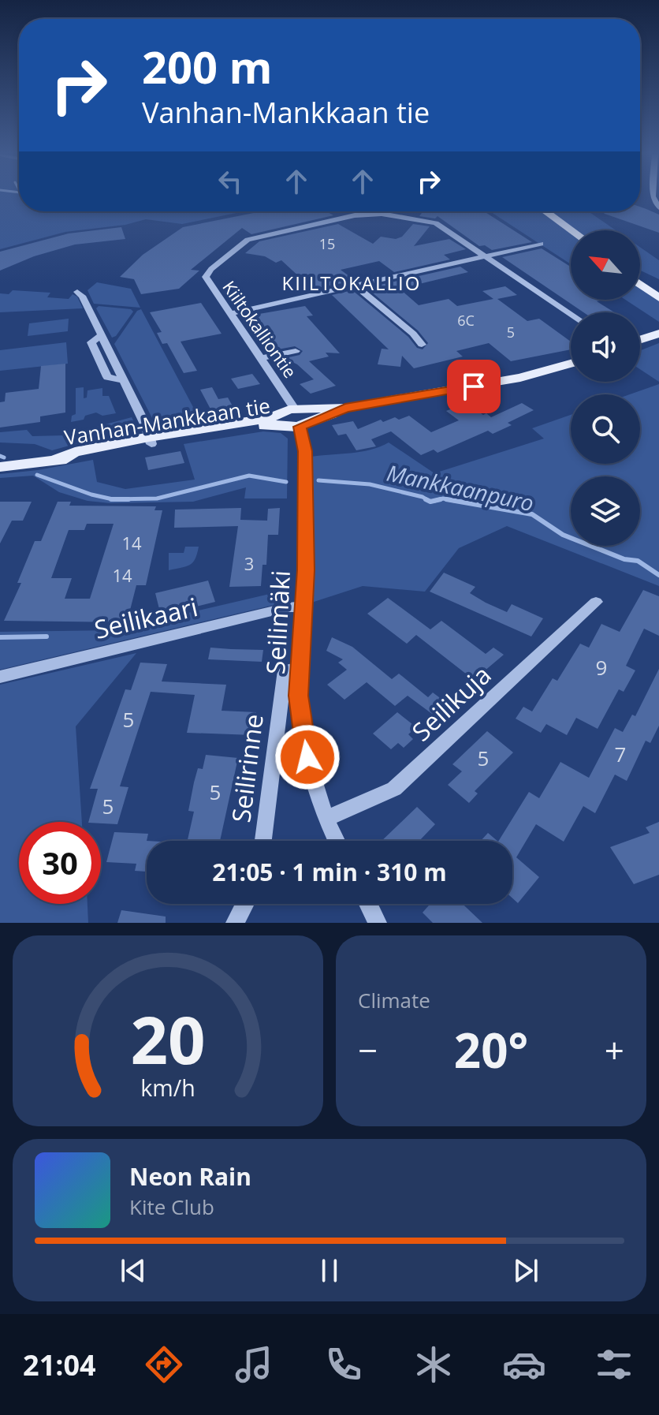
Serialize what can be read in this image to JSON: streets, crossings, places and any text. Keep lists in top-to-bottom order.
{
  "streets": {
    "main road": ["Vanhan-Mankkaan tie"],
    "street": [
      "Kiiltokalliontie",
      "Seilikaari",
      "Seilimäki",
      "Seilikuja",
      "Seilirinne"
    ]
  },
  "crossings": [
    ["Kiiltokalliontie", "Vanhan-Mankkaan tie"],
    ["Kiiltokalliontie", "Seilimäki"],
    ["Vanhan-Mankkaan tie", "Seilimäki"],
    ["Seilikaari", "Seilimäki"],
    ["Seilimäki", "Seilikuja"],
    ["Seilimäki", "Seilirinne"]
  ],
  "districts": ["KIILTOKALLIO"],
  "water": ["Mankkaanpuro"],
  "house_numbers": [
    "15",
    "6C",
    "5",
    "14",
    "3",
    "14",
    "9",
    "5",
    "7",
    "5",
    "5",
    "5"
  ],
  "north": "top left",
  "page": {
    "turn": ["200 m", "Vanhan-Mankkaan tie"],
    "limit": "30",
    "trip": "21:05 · 1 min · 310 m",
    "tile": "Climate",
    "heat": ["−", "20°", "+"],
    "song": ["Neon Rain", "Kite Club"],
    "tabs": "21:04",
    "gauge": ["20", "km/h"]
  }
}
